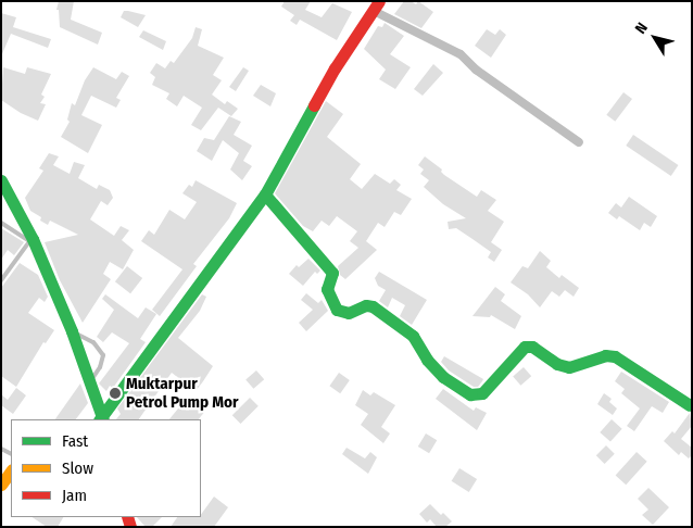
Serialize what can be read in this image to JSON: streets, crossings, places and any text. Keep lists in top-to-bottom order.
{
  "places": ["Muktarpur Petrol Pump Mor"],
  "legend": ["Fast", "Slow", "Jam"],
  "north": "top left"
}
